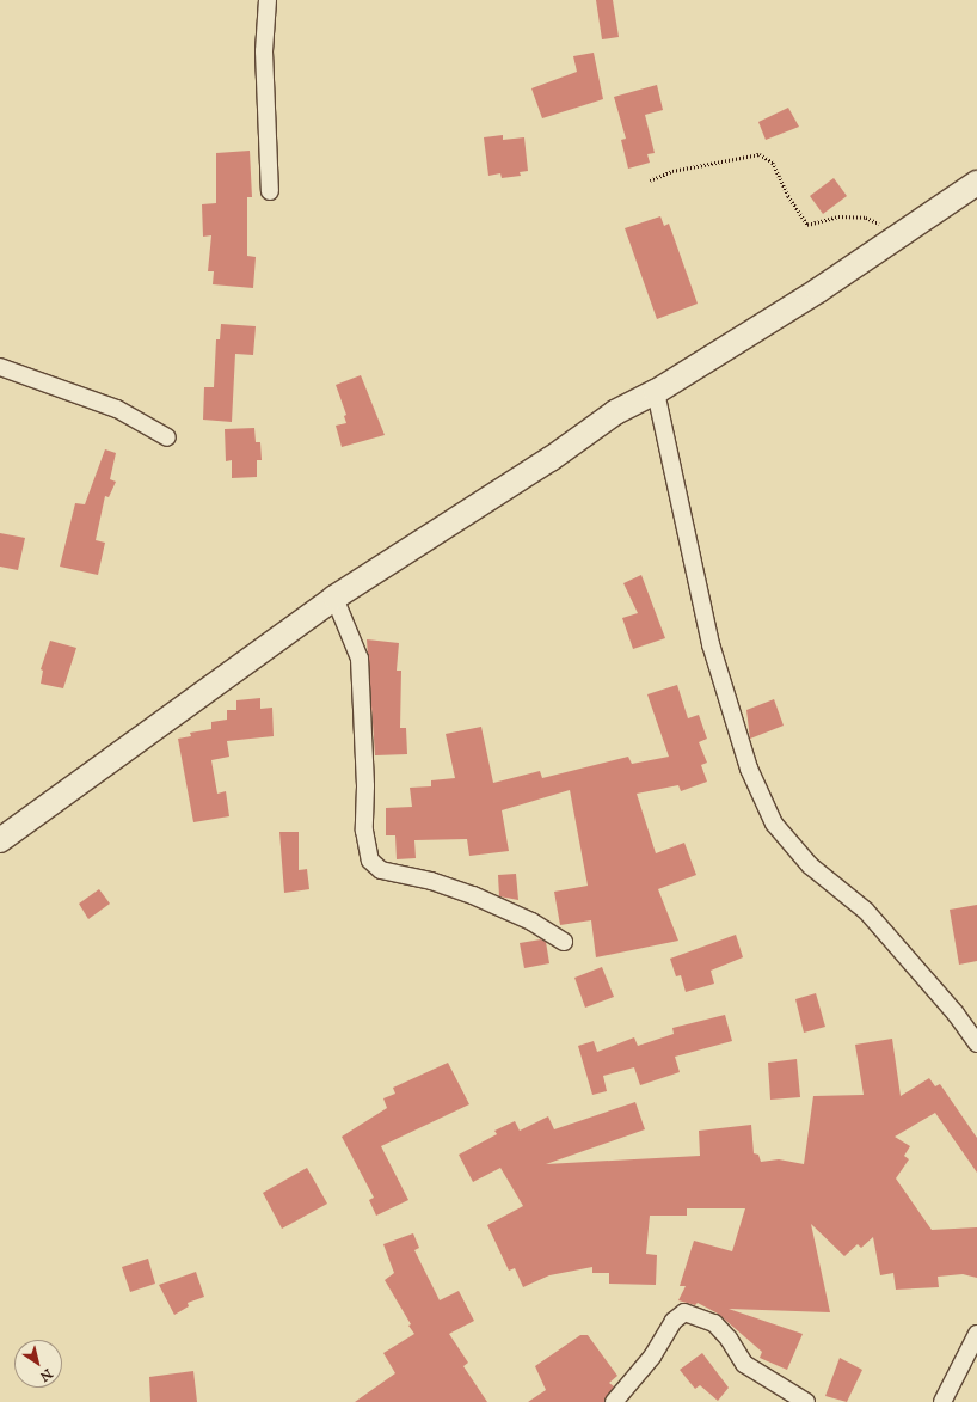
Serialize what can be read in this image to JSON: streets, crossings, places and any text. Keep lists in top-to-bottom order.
{
  "north": "bottom right"
}
